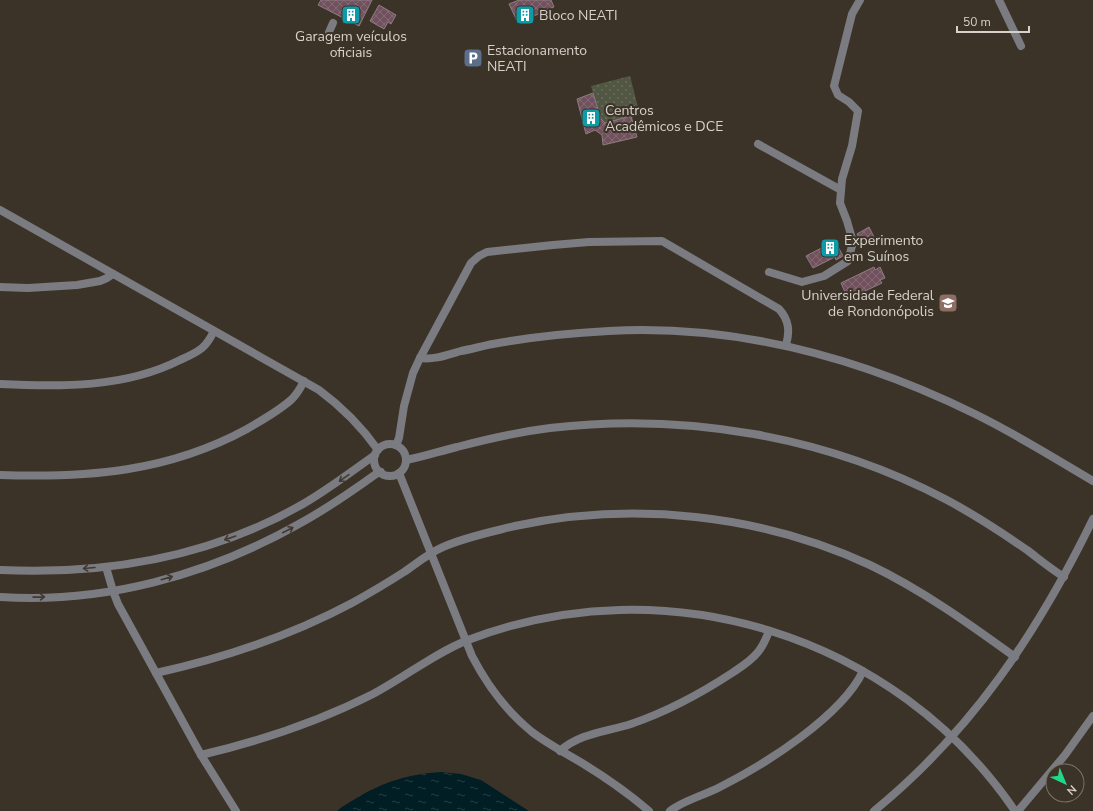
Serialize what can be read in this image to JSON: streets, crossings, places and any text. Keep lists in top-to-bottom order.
{
  "places": {
    "building": [
      "Garagem veículos oficiais",
      "Bloco NEATI",
      "Centros Acadêmicos e DCE",
      "Experimento em Suínos"
    ],
    "parking": ["Estacionamento NEATI"],
    "school or university": ["Universidade Federal de Rondonópolis"]
  },
  "scale_bar": "50 m",
  "north": "bottom right"
}
